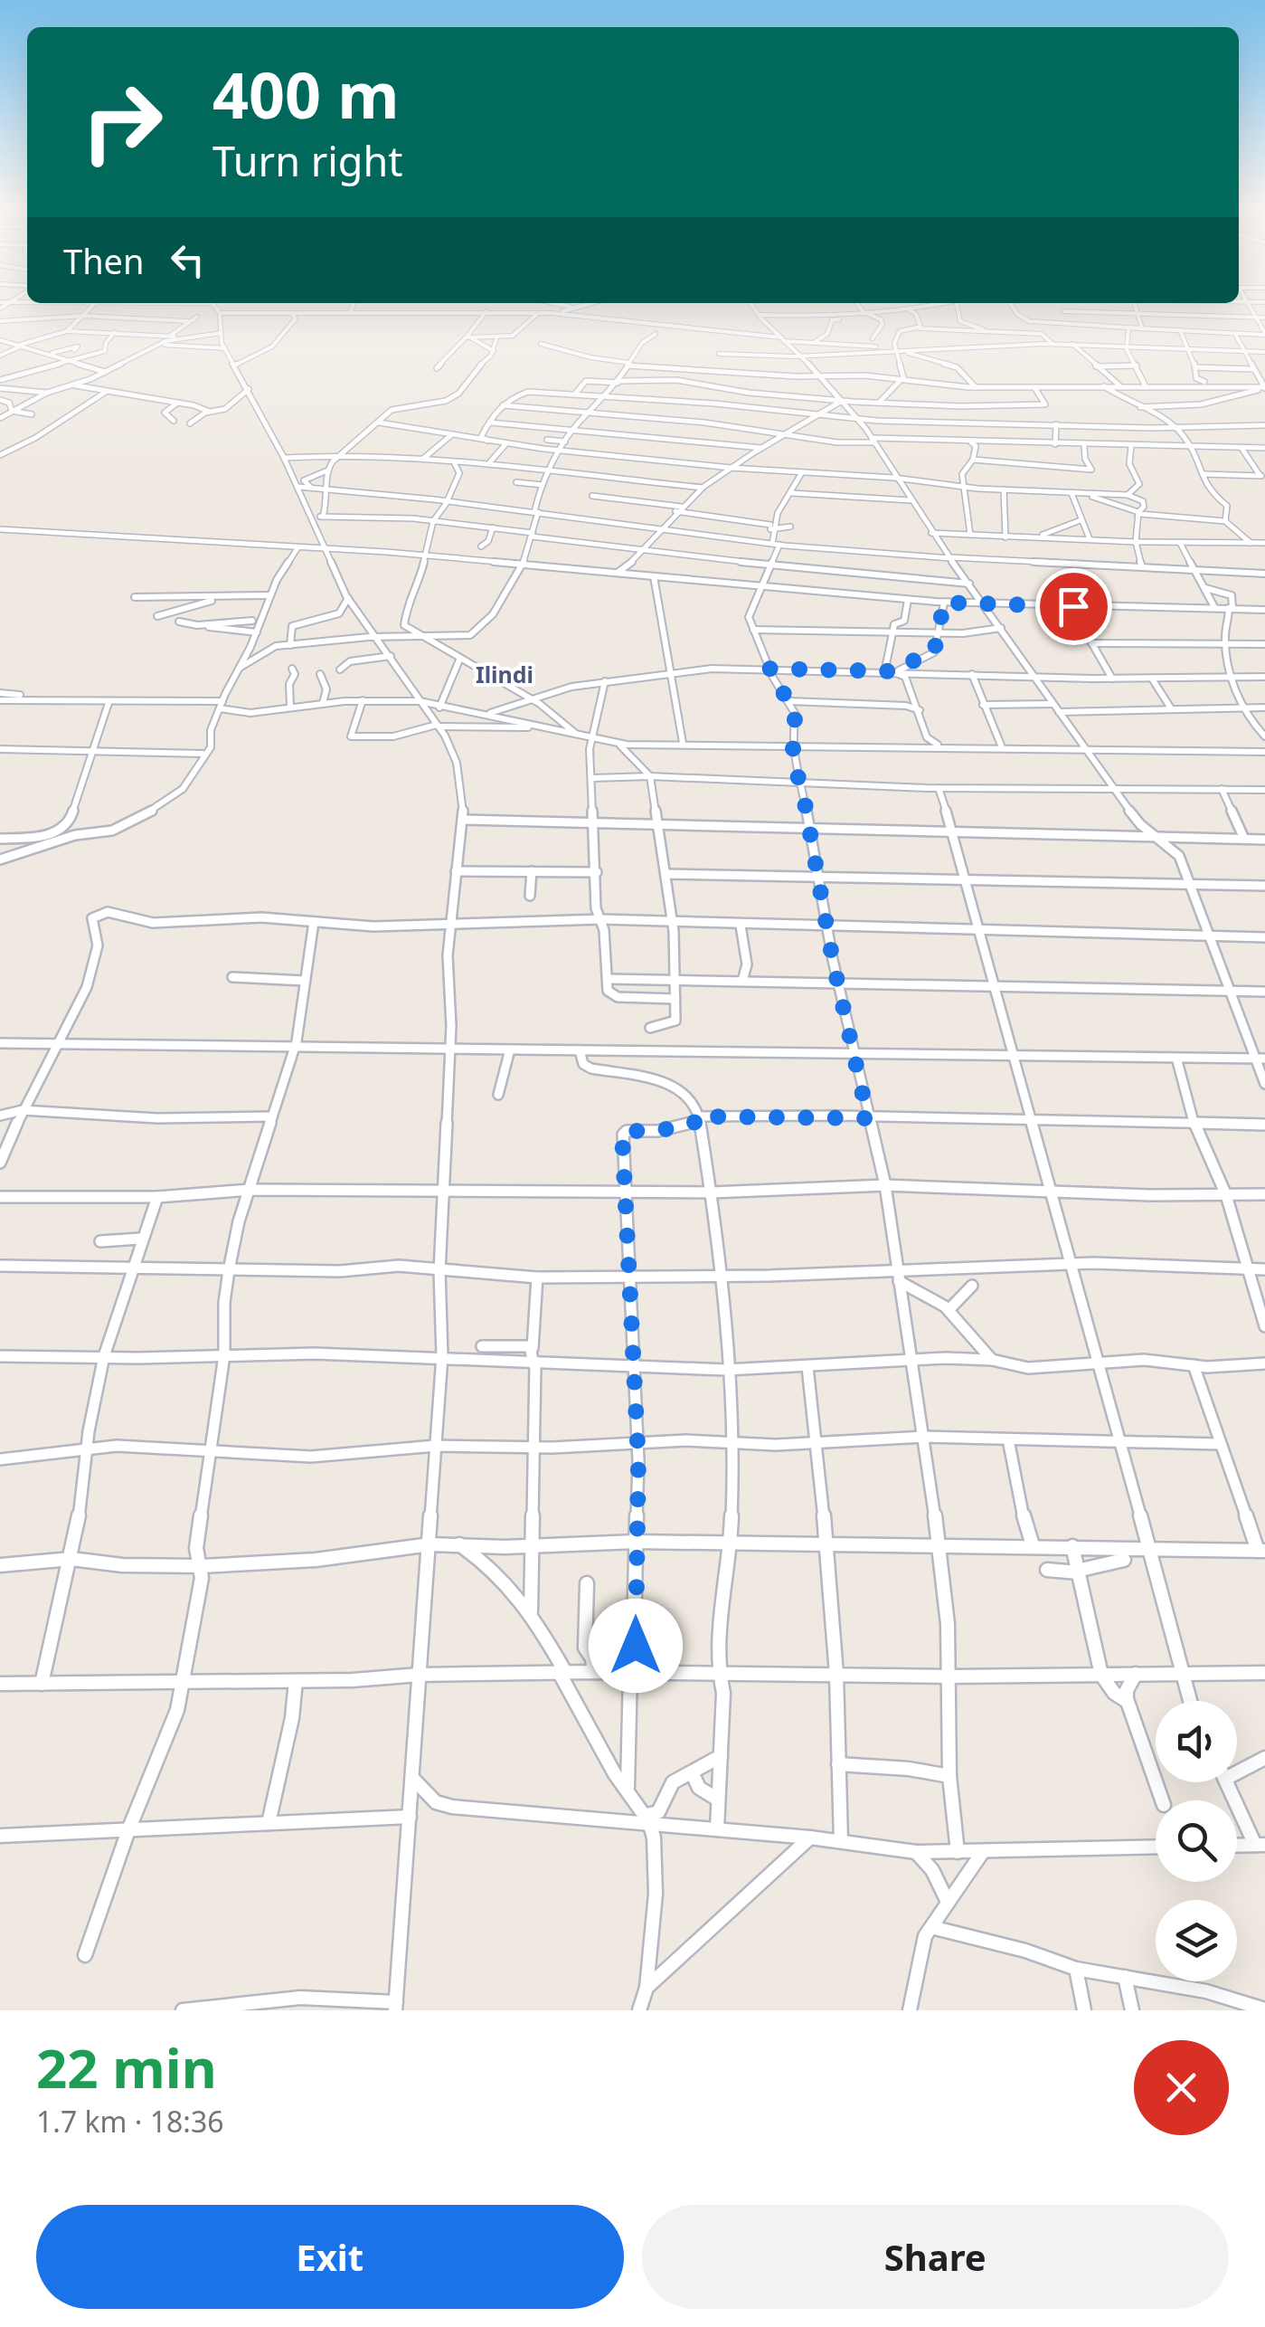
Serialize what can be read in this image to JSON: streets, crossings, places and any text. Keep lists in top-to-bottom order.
{
  "districts": ["Ilindi"],
  "page": {
    "turn": ["400 m", "Turn right"],
    "then": "Then",
    "heading": ["22 min", "1.7 km · 18:36"],
    "buttons": ["Exit", "Share"]
  }
}
